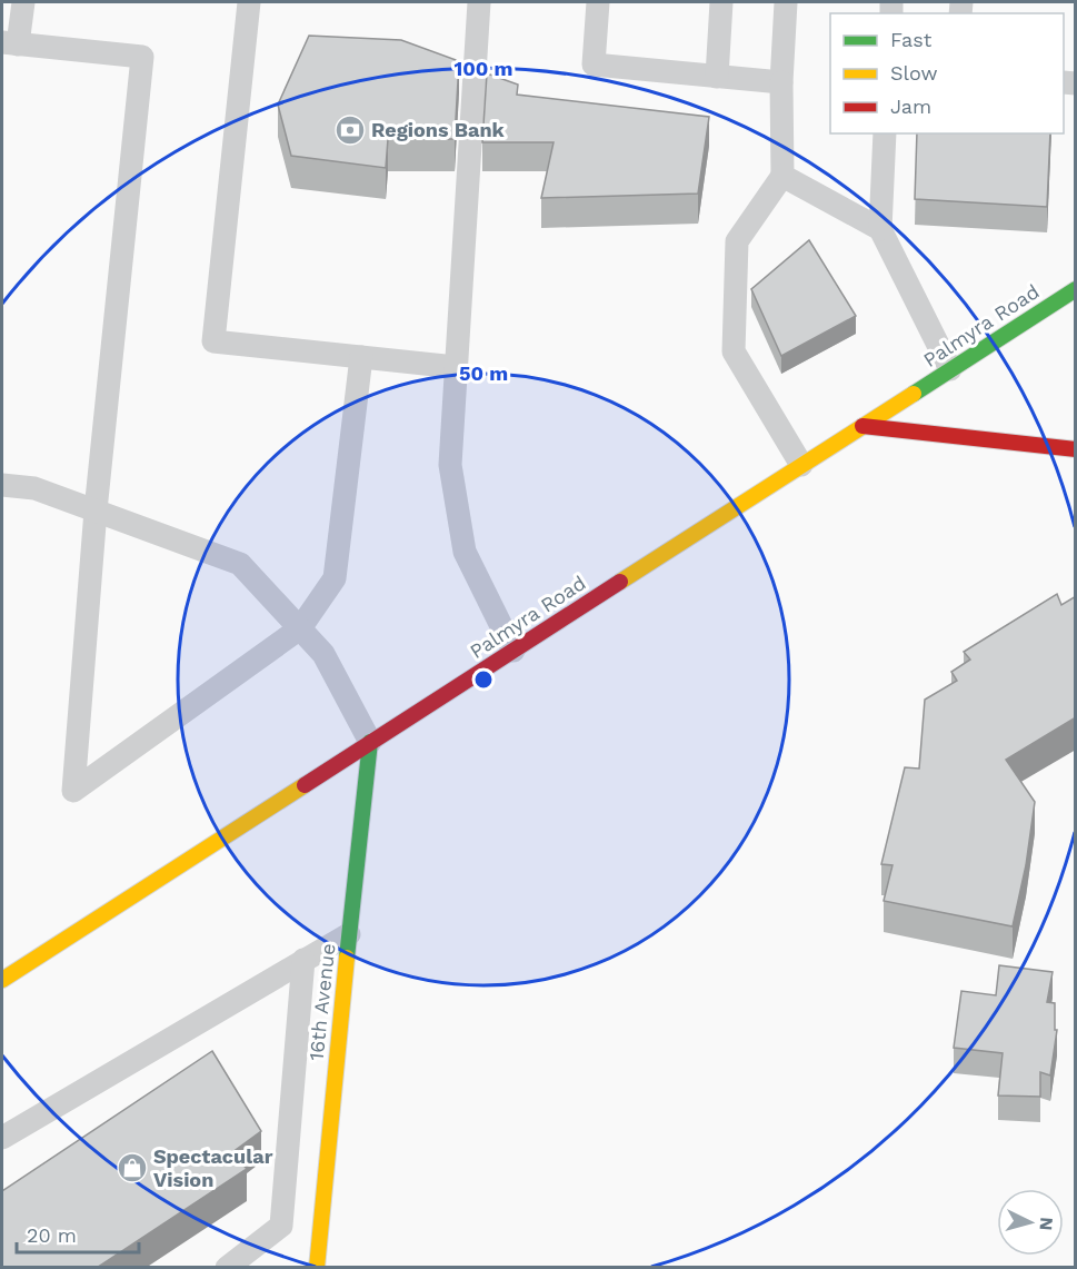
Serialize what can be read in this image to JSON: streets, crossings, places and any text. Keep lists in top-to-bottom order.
{
  "streets": {
    "main road": ["Palmyra Road", "16th Avenue"]
  },
  "crossings": [
    ["Palmyra Road", "16th Avenue"]
  ],
  "places": {
    "bank": ["Regions Bank"],
    "shop": ["Spectacular Vision"]
  },
  "legend": ["Fast", "Slow", "Jam"],
  "scale_bar": "20 m",
  "north": "right",
  "rings": ["100 m", "50 m"]
}
